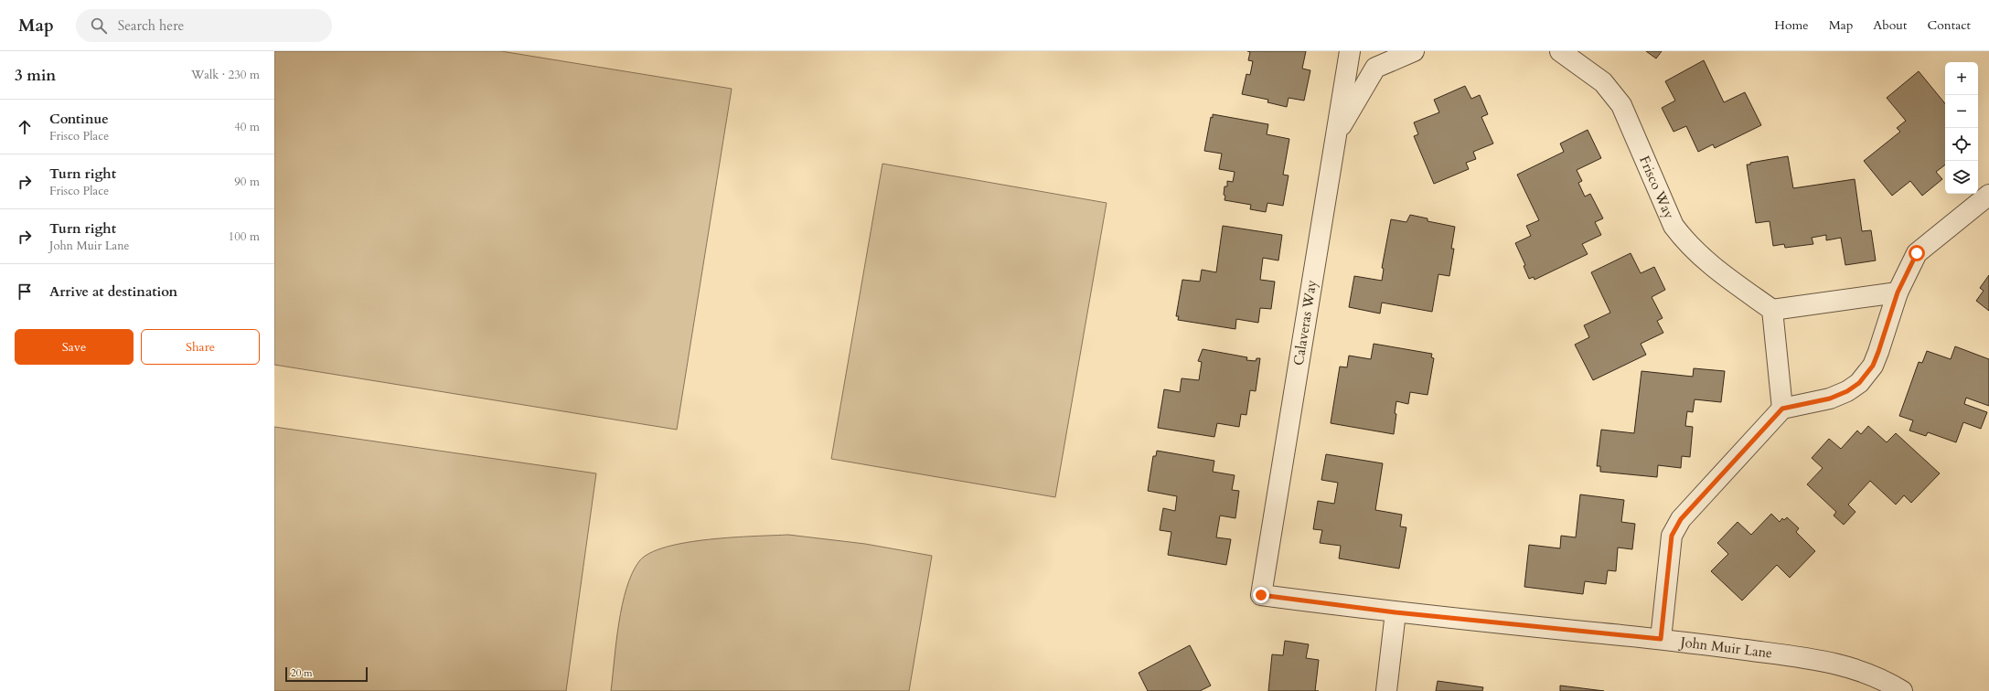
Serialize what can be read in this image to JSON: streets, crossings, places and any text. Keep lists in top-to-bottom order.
{
  "streets": {
    "street": ["Frisco Way", "Calaveras Way", "John Muir Lane"]
  },
  "crossings": [
    ["Calaveras Way", "John Muir Lane"]
  ],
  "scale_bar": "20 m",
  "page": {
    "header": "Map",
    "search": "Search here",
    "nav": [
      "Home",
      "Map",
      "About",
      "Contact"
    ],
    "heading": ["3 min", "Walk · 230 m"],
    "map_buttons": ["+", "−"],
    "list": [
      ["Continue", "Frisco Place", "40 m"],
      ["Turn right", "Frisco Place", "90 m"],
      ["Turn right", "John Muir Lane", "100 m"],
      "Arrive at destination"
    ],
    "buttons": ["Save", "Share"],
    "scale": "20 m"
  }
}
